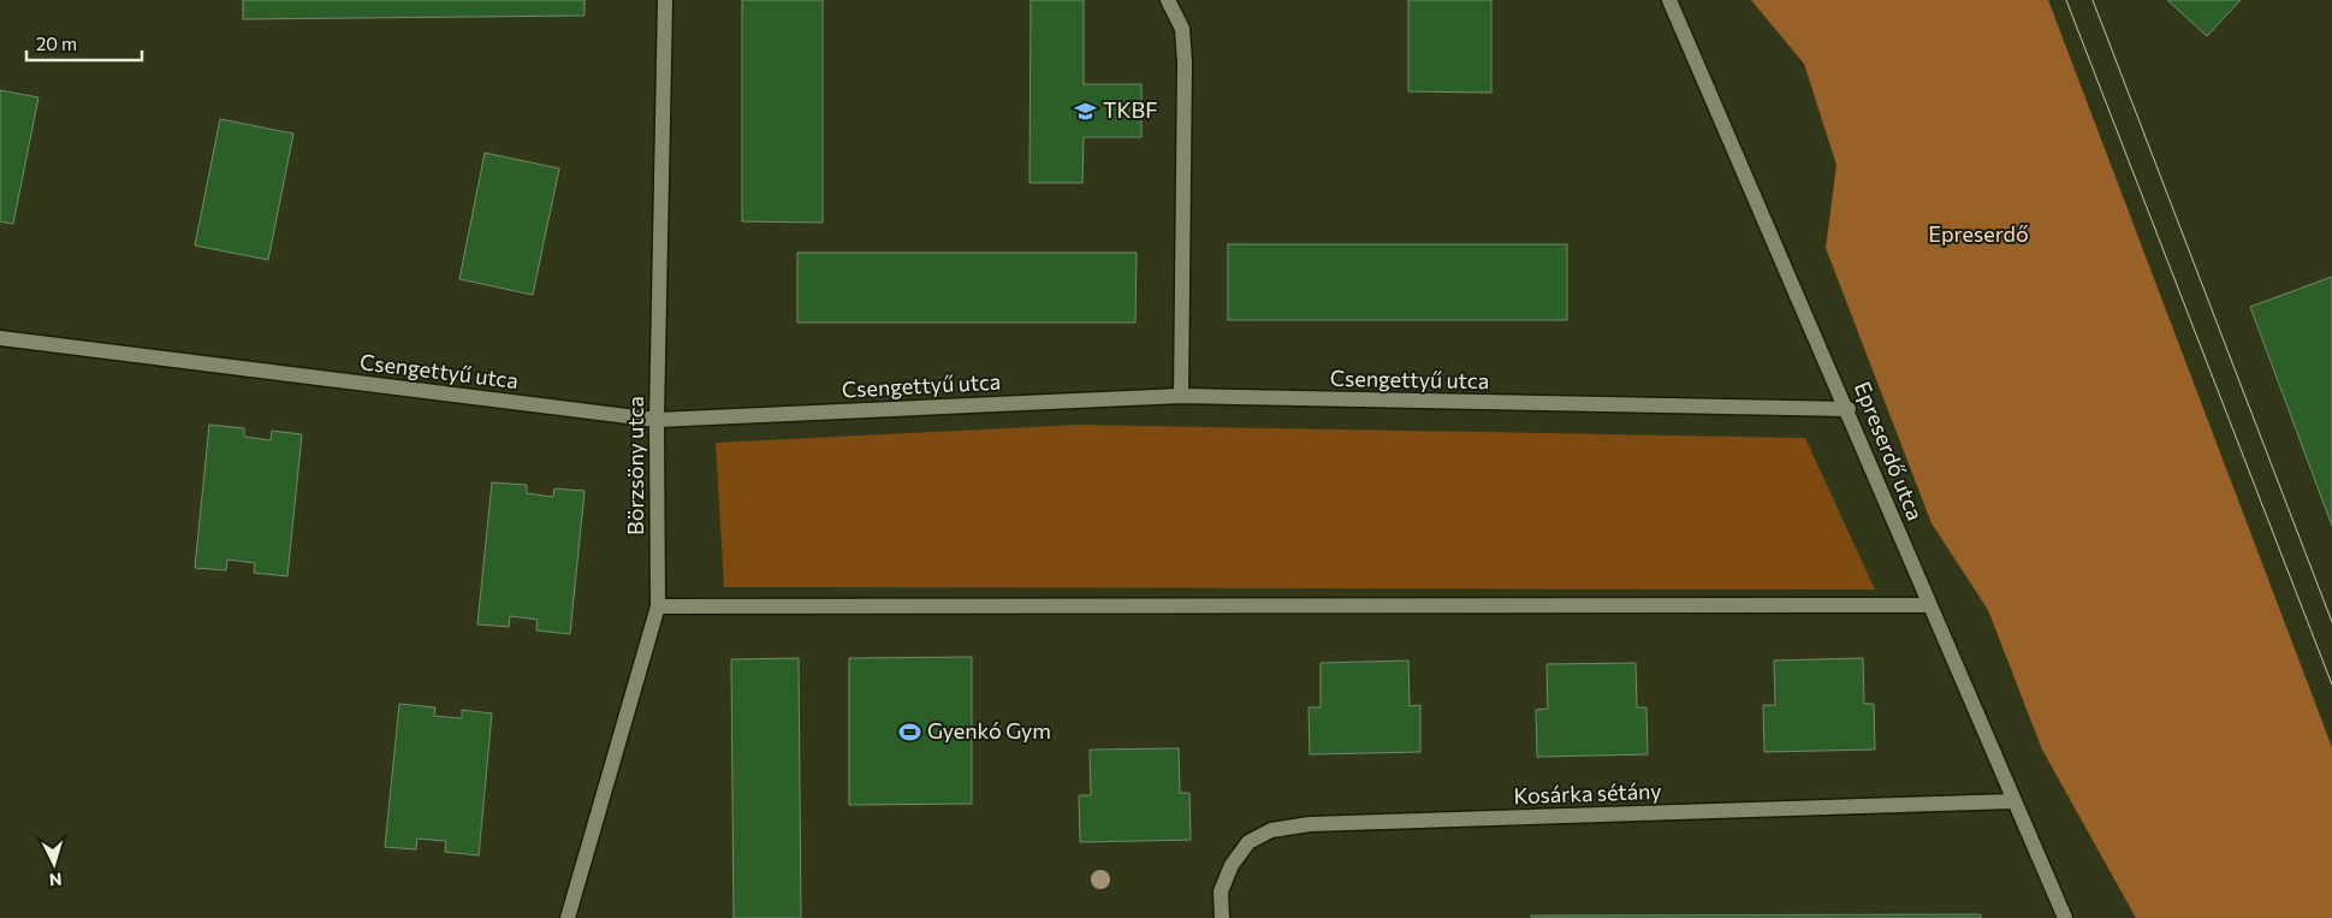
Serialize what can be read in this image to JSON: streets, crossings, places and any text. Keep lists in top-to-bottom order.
{
  "streets": {
    "street": [
      "Csengettyű utca",
      "Epreserdő utca",
      "Börzsöny utca",
      "Kosárka sétány"
    ]
  },
  "crossings": [
    ["Csengettyű utca", "Epreserdő utca"],
    ["Csengettyű utca", "Börzsöny utca"],
    ["Epreserdő utca", "Kosárka sétány"]
  ],
  "parks": ["Epreserdő"],
  "places": {
    "school or university": ["TKBF"],
    "sports": ["Gyenkó Gym"]
  },
  "scale_bar": "20 m",
  "north": "bottom"
}
